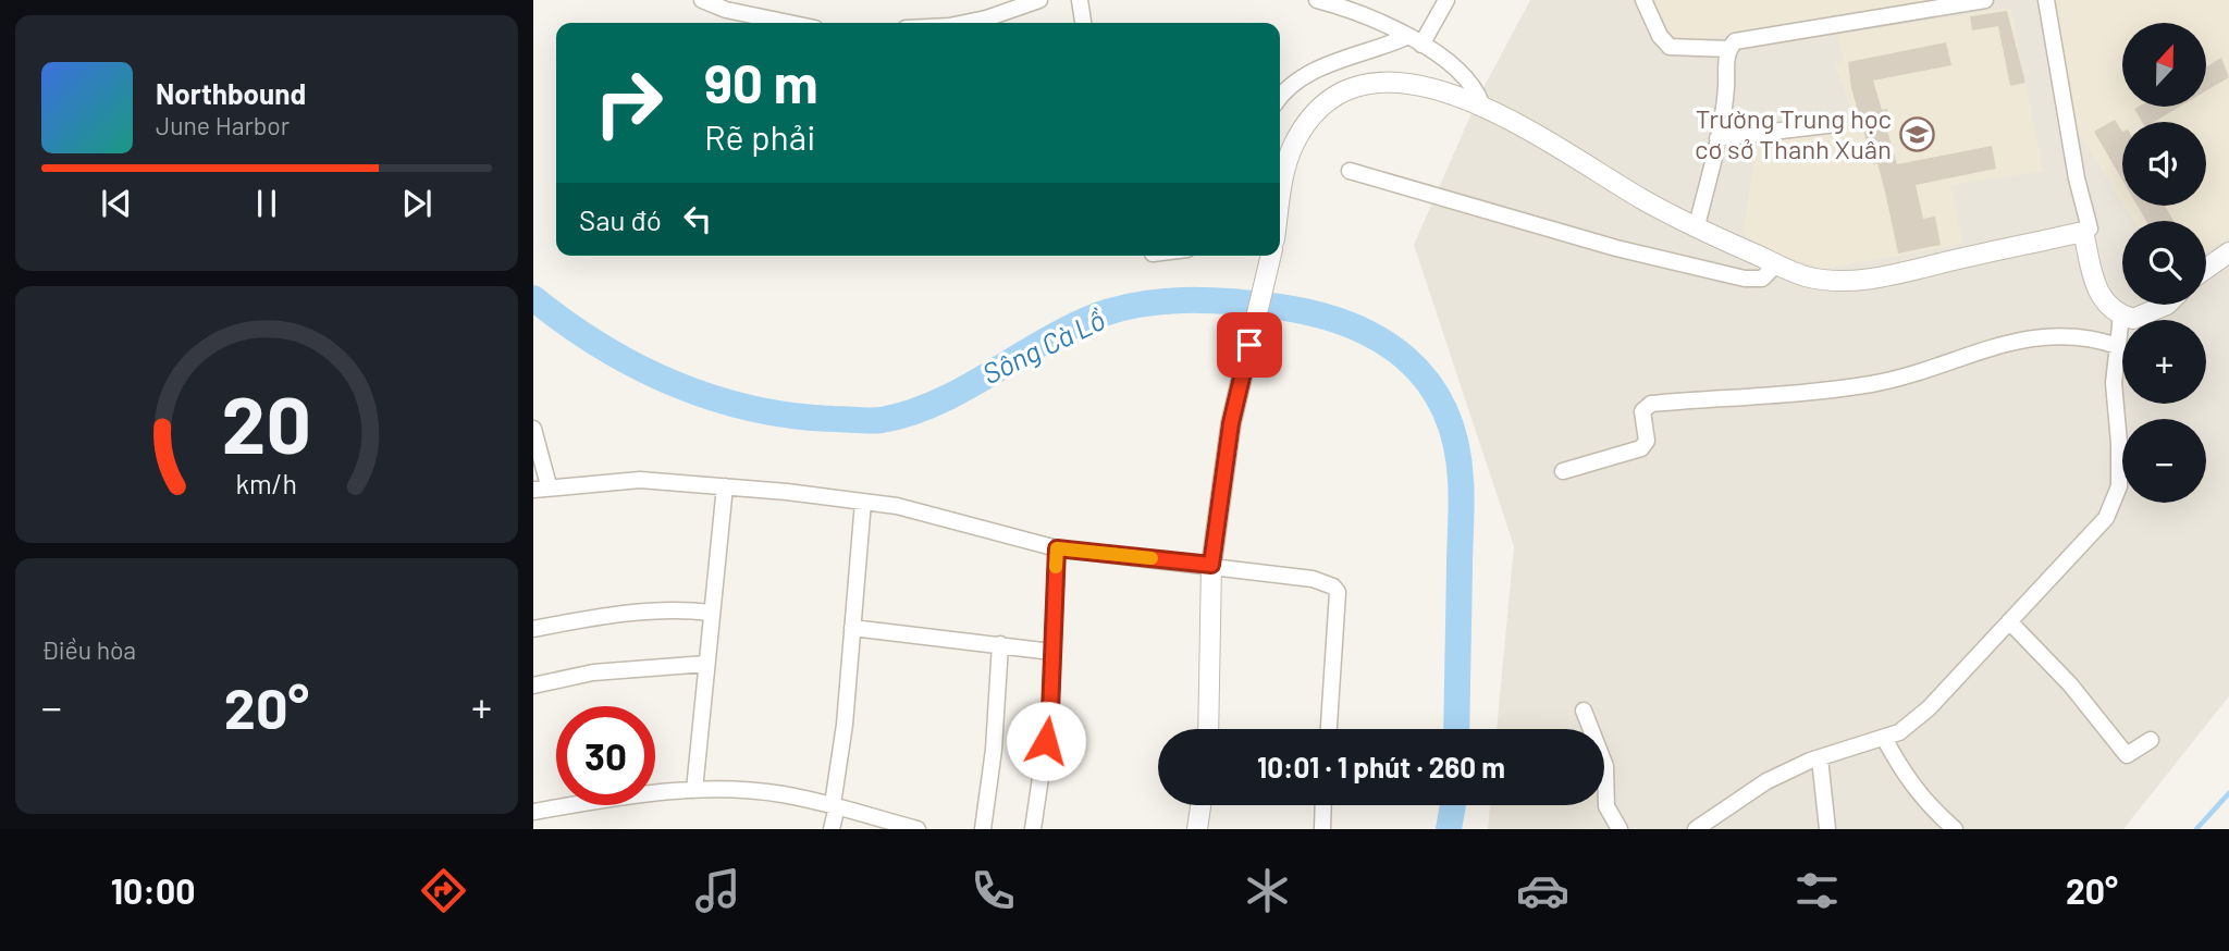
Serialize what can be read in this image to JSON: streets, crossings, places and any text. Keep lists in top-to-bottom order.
{
  "water": ["Sông Cà Lồ"],
  "places": {
    "school or university": ["Trường Trung học cơ sở Thanh Xuân"]
  },
  "north": "top",
  "page": {
    "map_buttons": ["+", "−"],
    "turn": ["90 m", "Rẽ phải"],
    "song": ["Northbound", "June Harbor"],
    "then": "Sau đó",
    "tile": "Điều hòa",
    "heat": ["−", "20°", "+"],
    "limit": "30",
    "trip": "10:01 · 1 phút · 260 m",
    "tabs": ["10:00", "20°"],
    "gauge": ["20", "km/h"]
  }
}
